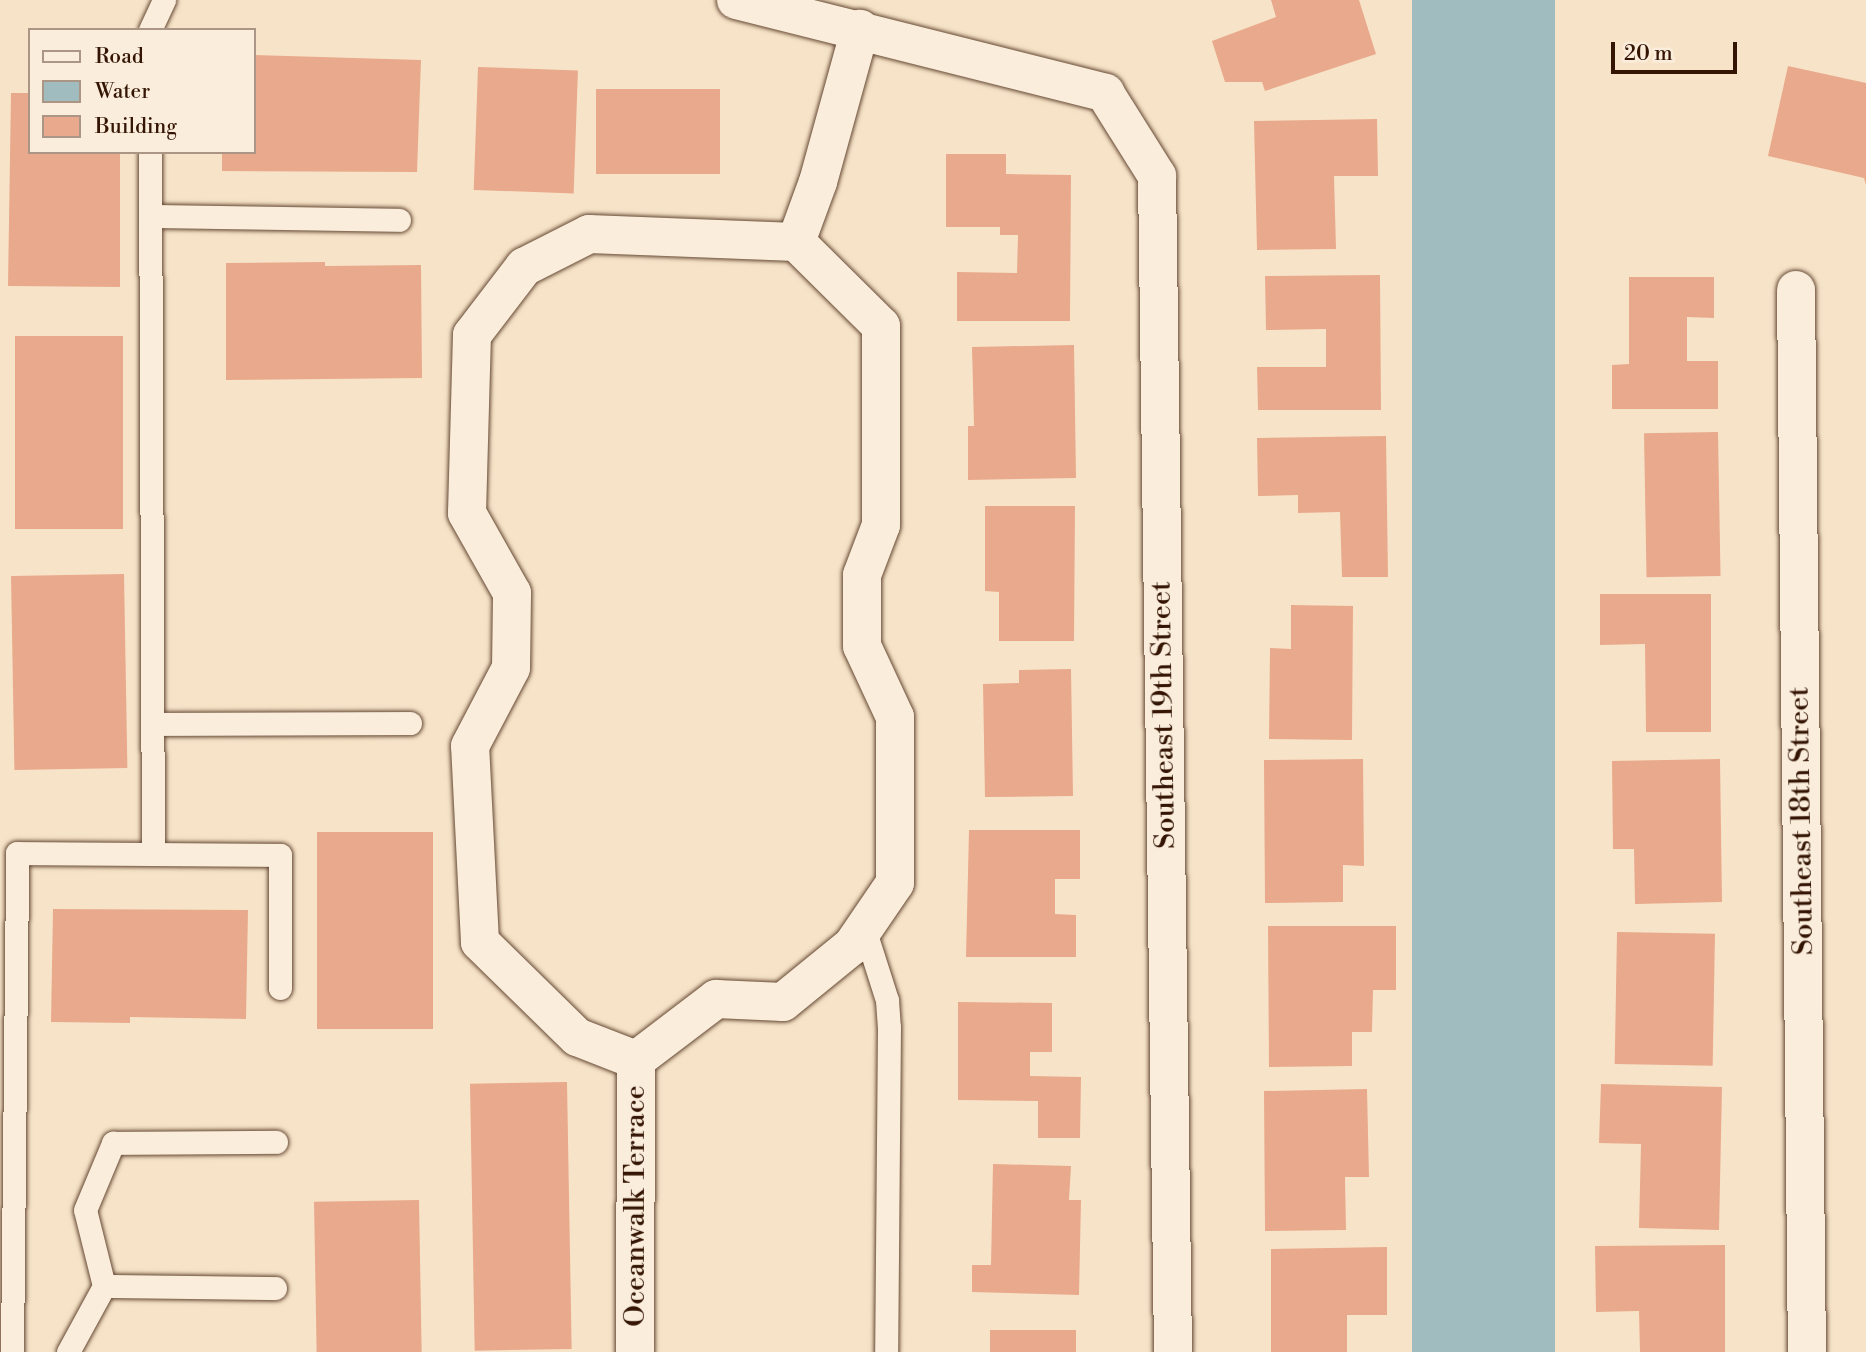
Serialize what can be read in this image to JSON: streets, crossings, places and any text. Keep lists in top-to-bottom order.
{
  "streets": {
    "street": ["Southeast 19th Street", "Southeast 18th Street", "Oceanwalk Terrace"]
  },
  "legend": ["Road", "Water", "Building"],
  "scale_bar": "20 m"
}
